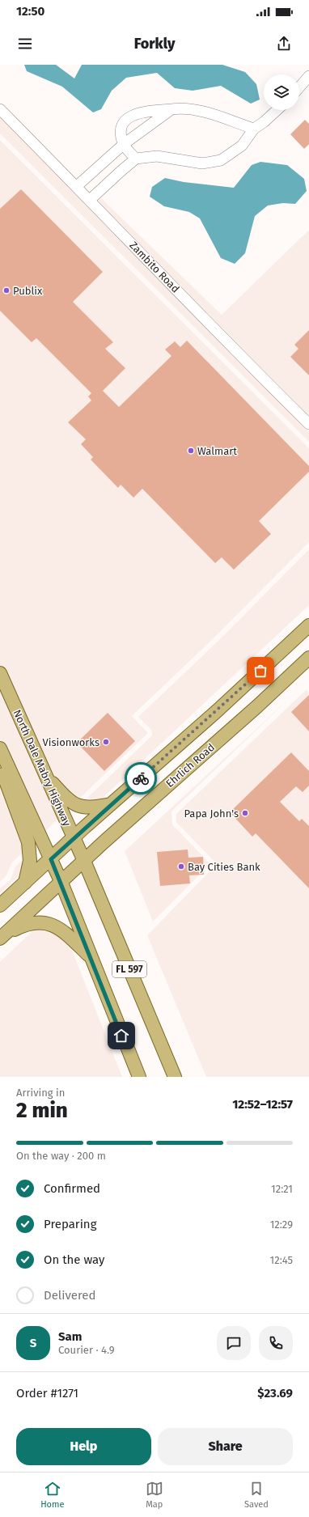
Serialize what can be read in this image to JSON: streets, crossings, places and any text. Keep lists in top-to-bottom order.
{
  "streets": {
    "main road": ["Ehrlich Road", "North Dale Mabry Highway", "FL 597"],
    "street": ["Zambito Road"]
  },
  "crossings": [
    ["Ehrlich Road", "North Dale Mabry Highway"],
    ["Ehrlich Road", "FL 597"]
  ],
  "places": [
    "Publix",
    "Walmart",
    "Visionworks",
    "Papa John's",
    "Bay Cities Bank"
  ],
  "page": {
    "status": "12:50",
    "header": "Forkly",
    "heading": ["2 min", "Arriving in", "12:52–12:57"],
    "panel": [
      "Sam",
      "Courier · 4.9",
      "Order #1271",
      "$23.69"
    ],
    "bar": "On the way · 200 m",
    "list": [
      ["Confirmed", "12:21"],
      ["Preparing", "12:29"],
      ["On the way", "12:45"],
      "Delivered"
    ],
    "round": "S",
    "buttons": ["Help", "Share"],
    "tabs": ["Home", "Map", "Saved"]
  }
}
